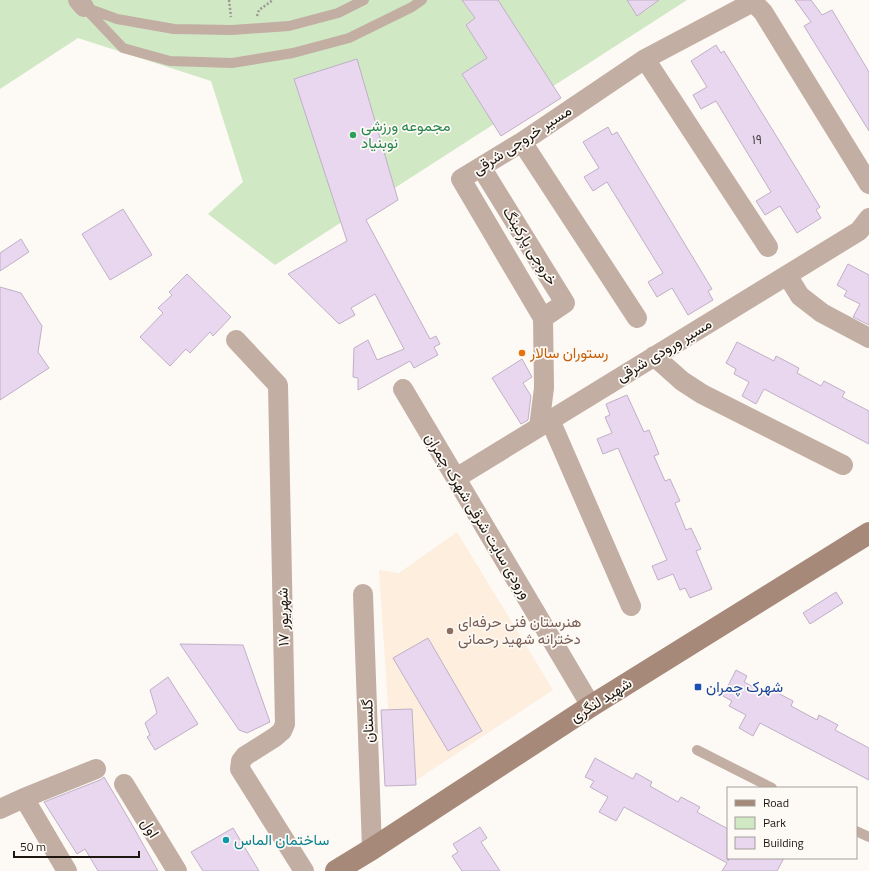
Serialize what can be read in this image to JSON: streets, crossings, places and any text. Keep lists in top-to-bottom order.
{
  "streets": {
    "main road": ["شهید لنگری"],
    "street": [
      "مسیر خروجی شرقی",
      "خروجی پارکینگ",
      "مسیر ورودی شرقی",
      "ورودی سایت شرقی شهرک چمران",
      "۱۷ شهریور",
      "گلستان",
      "اول"
    ]
  },
  "crossings": [
    ["مسیر خروجی شرقی", "خروجی پارکینگ"],
    ["مسیر خروجی شرقی", "مسیر ورودی شرقی"],
    ["مسیر ورودی شرقی", "ورودی سایت شرقی شهرک چمران"],
    ["ورودی سایت شرقی شهرک چمران", "شهید لنگری"],
    ["شهید لنگری", "گلستان"]
  ],
  "places": {
    "other": [
      "مجموعه ورزشی نوبنیاد",
      "رستوران سالار",
      "هنرستان فنی حرفه‌ای دخترانه شهید رحمانی",
      "ساختمان الماس"
    ],
    "transit": ["شهرک چمران"]
  },
  "house_numbers": ["۱۹"],
  "legend": ["Road", "Park", "Building"],
  "scale_bar": "50 m"
}
